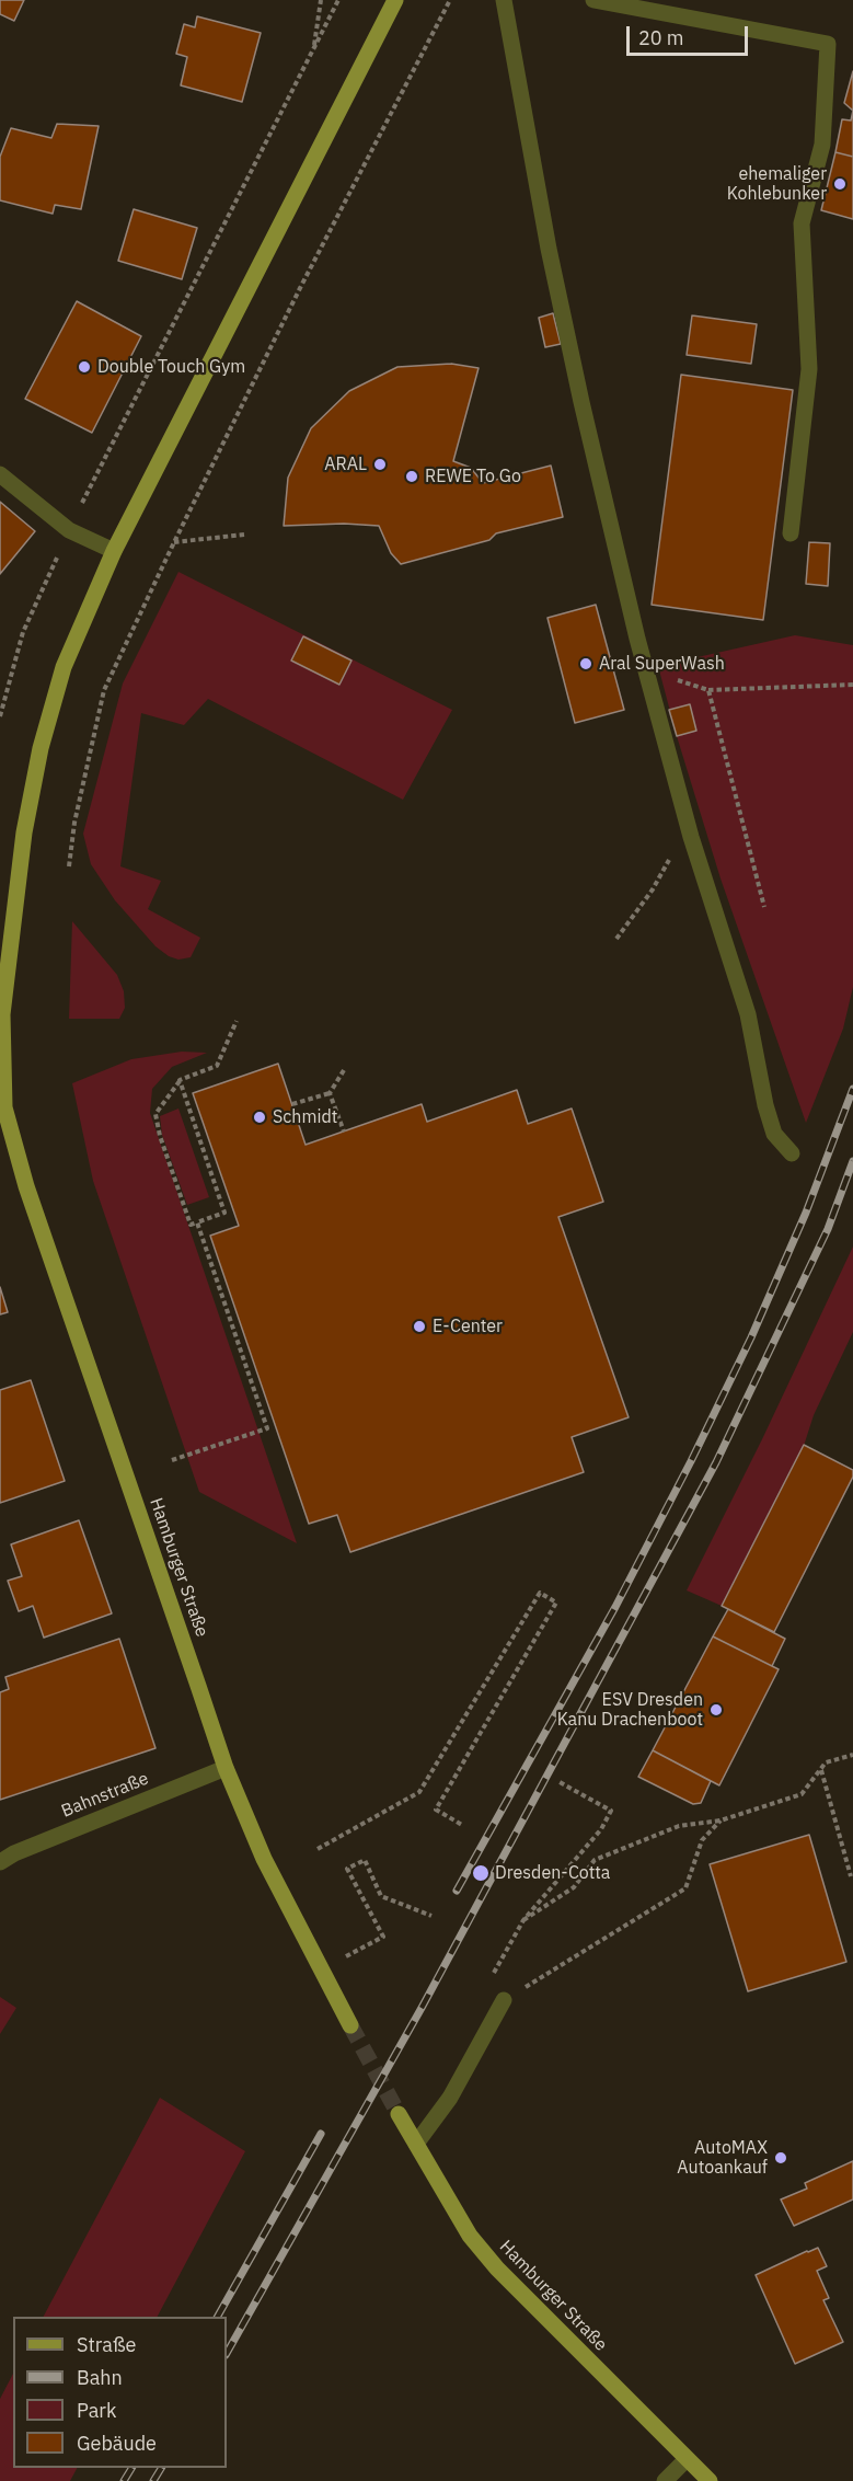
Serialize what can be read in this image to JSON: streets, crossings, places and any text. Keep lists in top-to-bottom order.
{
  "streets": {
    "main road": ["Hamburger Straße"],
    "street": ["Bahnstraße"]
  },
  "crossings": [
    ["Hamburger Straße", "Bahnstraße"]
  ],
  "places": [
    "ehemaliger Kohlebunker",
    "Double Touch Gym",
    "ARAL",
    "REWE To Go",
    "Aral SuperWash",
    "Schmidt",
    "E-Center",
    "ESV Dresden Kanu Drachenboot",
    "Dresden-Cotta",
    "AutoMAX Autoankauf"
  ],
  "legend": [
    "Straße",
    "Bahn",
    "Park",
    "Gebäude"
  ],
  "scale_bar": "20 m"
}
